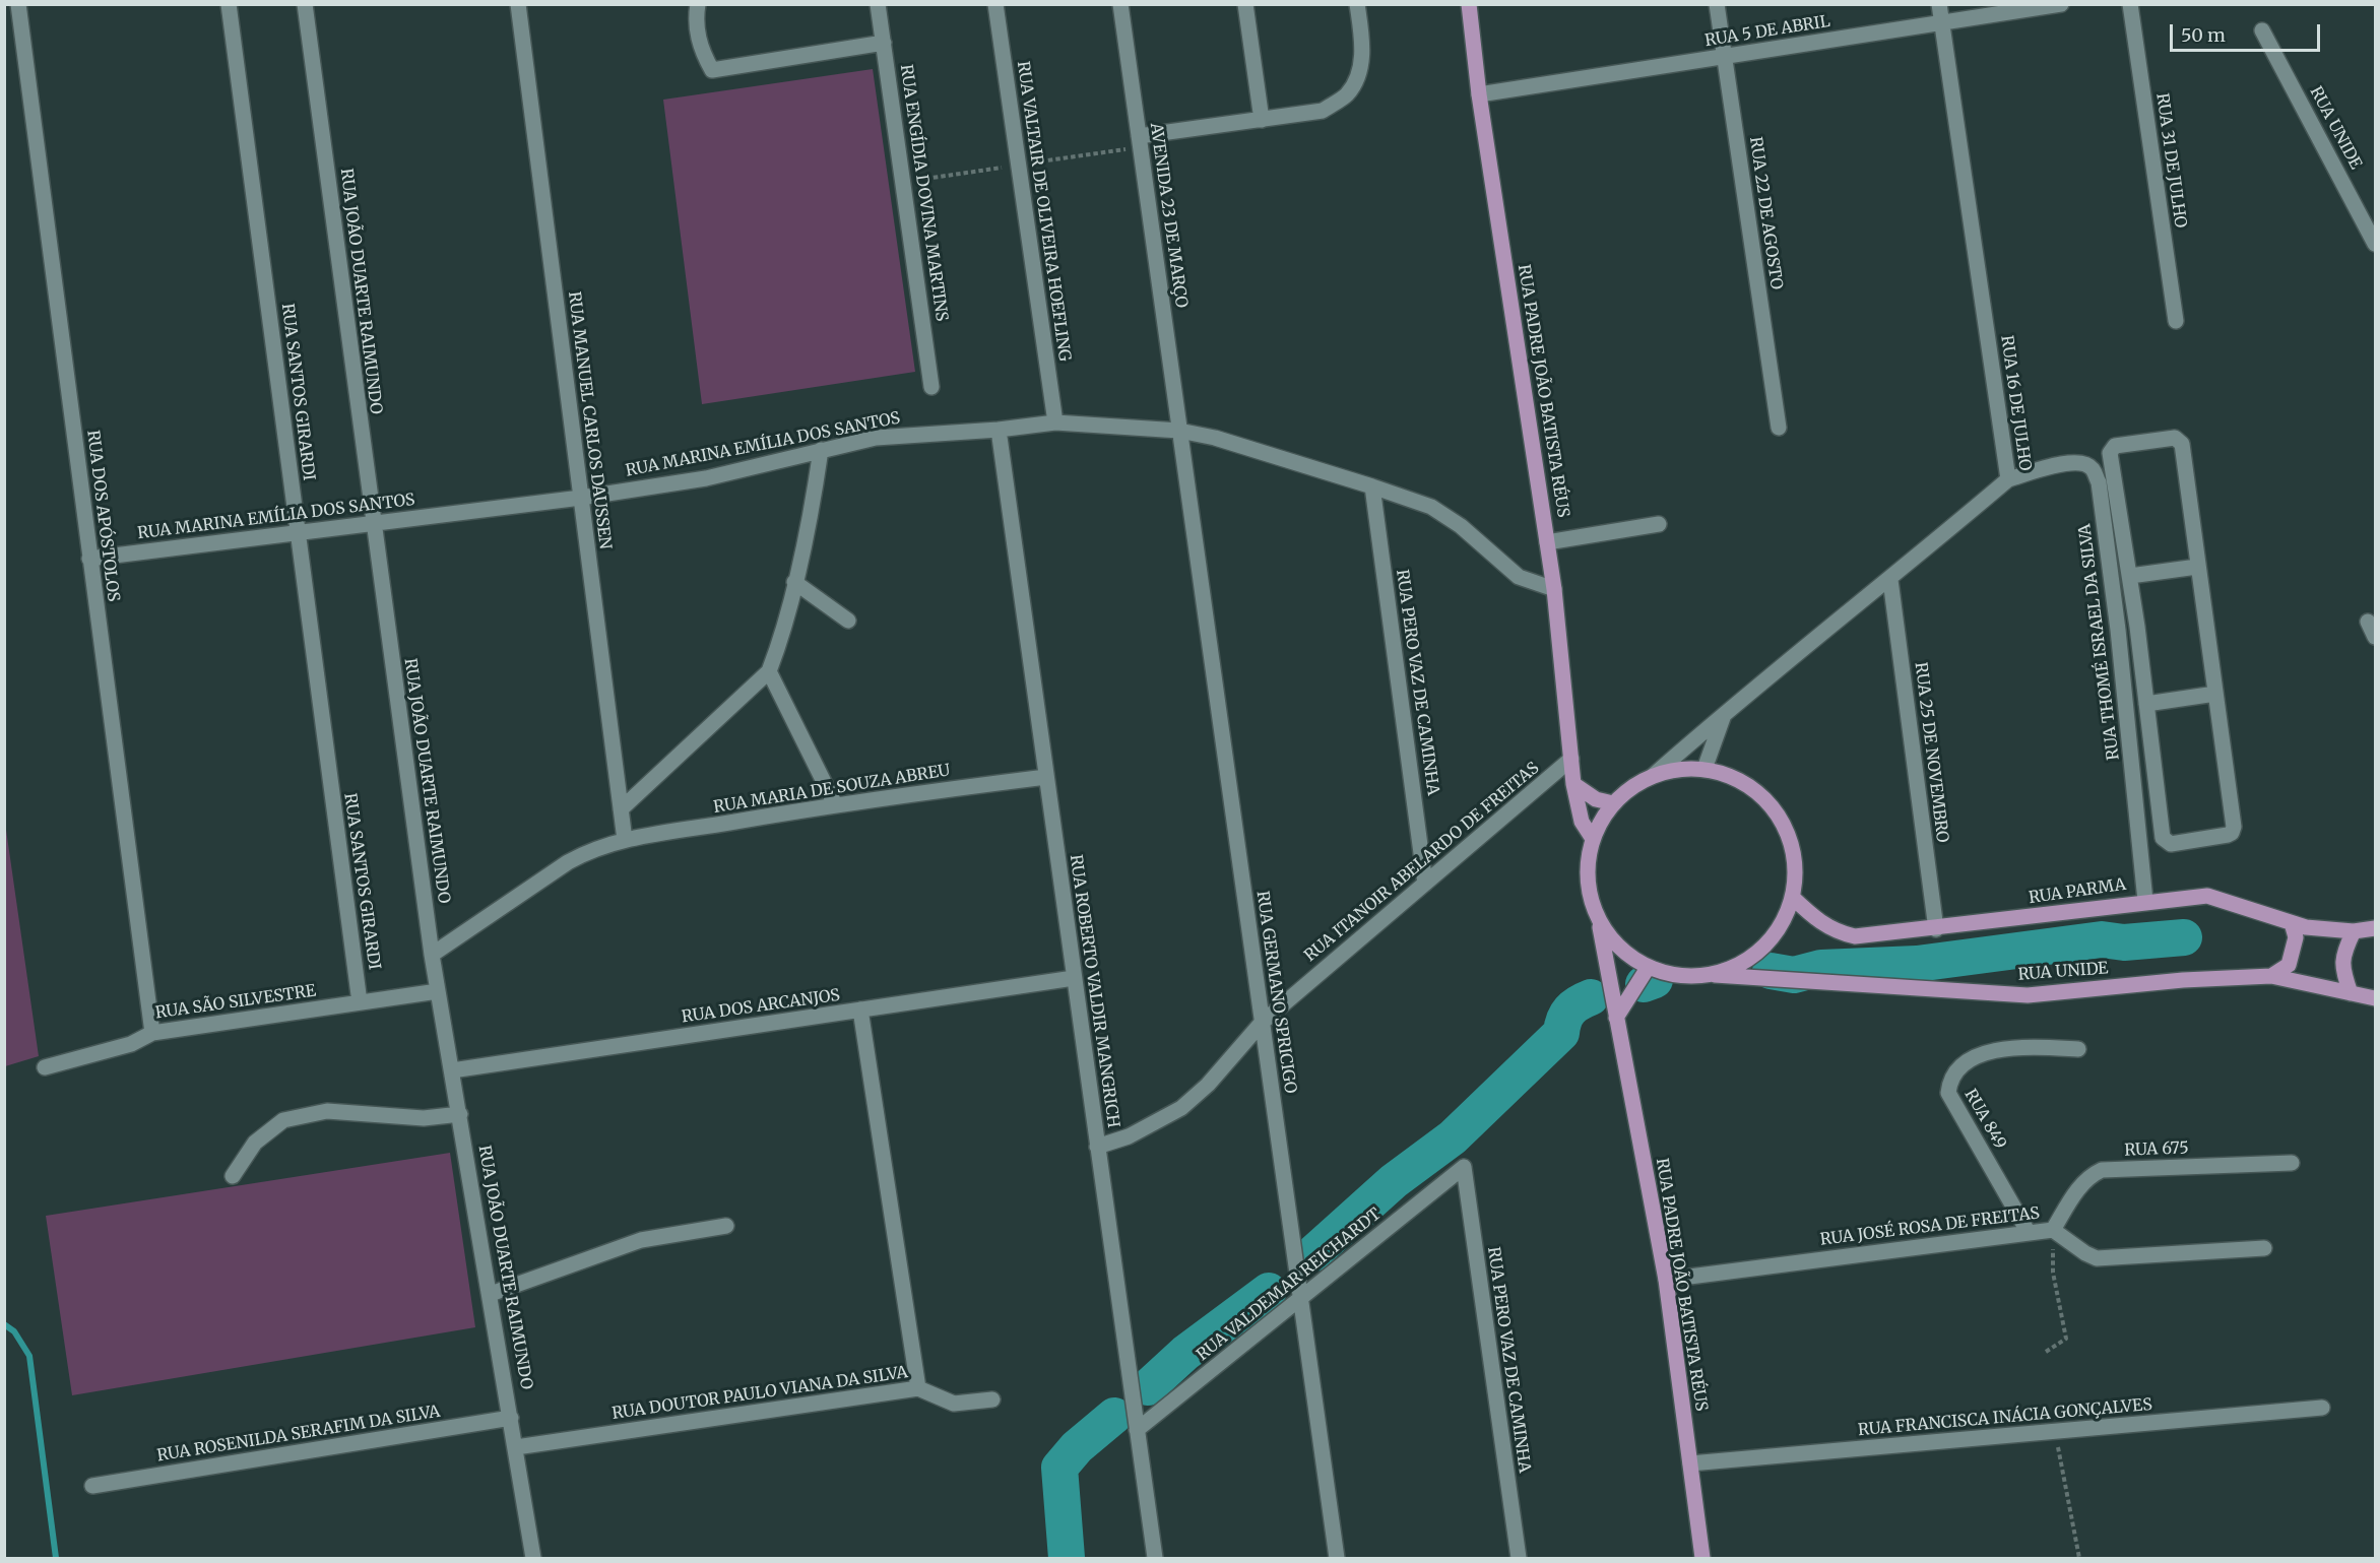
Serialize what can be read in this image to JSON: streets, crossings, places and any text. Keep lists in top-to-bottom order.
{
  "streets": {
    "main road": ["RUA UNIDE", "RUA PADRE JOÃO BATISTA RÉUS", "RUA PARMA"],
    "street": [
      "RUA 5 DE ABRIL",
      "RUA 31 DE JULHO",
      "RUA ENGÍDIA DOVINA MARTINS",
      "RUA VALTAIR DE OLIVEIRA HOEFLING",
      "RUA 22 DE AGOSTO",
      "AVENIDA 23 DE MARÇO",
      "RUA JOÃO DUARTE RAIMUNDO",
      "RUA SANTOS GIRARDI",
      "RUA 16 DE JULHO",
      "RUA MANUEL CARLOS DAUSSEN",
      "RUA MARINA EMÍLIA DOS SANTOS",
      "RUA DOS APÓSTOLOS",
      "RUA THOMÉ ISRAEL DA SILVA",
      "RUA PERO VAZ DE CAMINHA",
      "RUA 25 DE NOVEMBRO",
      "RUA MARIA DE SOUZA ABREU",
      "RUA ITANOIR ABELARDO DE FREITAS",
      "RUA ROBERTO VALDIR MANGRICH",
      "RUA GERMANO SPRICIGO",
      "RUA SÃO SILVESTRE",
      "RUA DOS ARCANJOS",
      "RUA 849",
      "RUA 675",
      "RUA JOSÉ ROSA DE FREITAS",
      "RUA VALDEMAR REICHARDT",
      "RUA DOUTOR PAULO VIANA DA SILVA",
      "RUA FRANCISCA INÁCIA GONÇALVES",
      "RUA ROSENILDA SERAFIM DA SILVA"
    ]
  },
  "crossings": [
    ["RUA 5 DE ABRIL", "RUA 22 DE AGOSTO"],
    ["RUA 5 DE ABRIL", "RUA PADRE JOÃO BATISTA RÉUS"],
    ["RUA 5 DE ABRIL", "RUA 16 DE JULHO"],
    ["RUA UNIDE", "RUA PADRE JOÃO BATISTA RÉUS"],
    ["RUA UNIDE", "RUA 16 DE JULHO"],
    ["RUA UNIDE", "RUA PARMA"],
    ["RUA VALTAIR DE OLIVEIRA HOEFLING", "RUA MARINA EMÍLIA DOS SANTOS"],
    ["AVENIDA 23 DE MARÇO", "RUA MARINA EMÍLIA DOS SANTOS"],
    ["AVENIDA 23 DE MARÇO", "RUA GERMANO SPRICIGO"],
    ["RUA JOÃO DUARTE RAIMUNDO", "RUA MARINA EMÍLIA DOS SANTOS"],
    ["RUA JOÃO DUARTE RAIMUNDO", "RUA MARIA DE SOUZA ABREU"],
    ["RUA JOÃO DUARTE RAIMUNDO", "RUA SÃO SILVESTRE"],
    ["RUA JOÃO DUARTE RAIMUNDO", "RUA DOS ARCANJOS"],
    ["RUA JOÃO DUARTE RAIMUNDO", "RUA DOUTOR PAULO VIANA DA SILVA"],
    ["RUA JOÃO DUARTE RAIMUNDO", "RUA ROSENILDA SERAFIM DA SILVA"],
    ["RUA PADRE JOÃO BATISTA RÉUS", "RUA 16 DE JULHO"],
    ["RUA PADRE JOÃO BATISTA RÉUS", "RUA MARINA EMÍLIA DOS SANTOS"],
    ["RUA PADRE JOÃO BATISTA RÉUS", "RUA ITANOIR ABELARDO DE FREITAS"],
    ["RUA PADRE JOÃO BATISTA RÉUS", "RUA PARMA"],
    ["RUA PADRE JOÃO BATISTA RÉUS", "RUA JOSÉ ROSA DE FREITAS"],
    ["RUA PADRE JOÃO BATISTA RÉUS", "RUA FRANCISCA INÁCIA GONÇALVES"],
    ["RUA SANTOS GIRARDI", "RUA MARINA EMÍLIA DOS SANTOS"],
    ["RUA SANTOS GIRARDI", "RUA SÃO SILVESTRE"],
    ["RUA 16 DE JULHO", "RUA THOMÉ ISRAEL DA SILVA"],
    ["RUA 16 DE JULHO", "RUA 25 DE NOVEMBRO"],
    ["RUA 16 DE JULHO", "RUA PARMA"],
    ["RUA MANUEL CARLOS DAUSSEN", "RUA MARINA EMÍLIA DOS SANTOS"],
    ["RUA MANUEL CARLOS DAUSSEN", "RUA MARIA DE SOUZA ABREU"],
    ["RUA MARINA EMÍLIA DOS SANTOS", "RUA DOS APÓSTOLOS"],
    ["RUA MARINA EMÍLIA DOS SANTOS", "RUA PERO VAZ DE CAMINHA"],
    ["RUA MARINA EMÍLIA DOS SANTOS", "RUA ROBERTO VALDIR MANGRICH"],
    ["RUA MARINA EMÍLIA DOS SANTOS", "RUA GERMANO SPRICIGO"],
    ["RUA DOS APÓSTOLOS", "RUA SÃO SILVESTRE"],
    ["RUA THOMÉ ISRAEL DA SILVA", "RUA PARMA"],
    ["RUA PERO VAZ DE CAMINHA", "RUA ITANOIR ABELARDO DE FREITAS"],
    ["RUA PERO VAZ DE CAMINHA", "RUA VALDEMAR REICHARDT"],
    ["RUA 25 DE NOVEMBRO", "RUA PARMA"],
    ["RUA MARIA DE SOUZA ABREU", "RUA ROBERTO VALDIR MANGRICH"],
    ["RUA ITANOIR ABELARDO DE FREITAS", "RUA ROBERTO VALDIR MANGRICH"],
    ["RUA ITANOIR ABELARDO DE FREITAS", "RUA GERMANO SPRICIGO"],
    ["RUA ROBERTO VALDIR MANGRICH", "RUA DOS ARCANJOS"],
    ["RUA ROBERTO VALDIR MANGRICH", "RUA VALDEMAR REICHARDT"],
    ["RUA GERMANO SPRICIGO", "RUA VALDEMAR REICHARDT"],
    ["RUA DOS ARCANJOS", "RUA DOUTOR PAULO VIANA DA SILVA"],
    ["RUA 849", "RUA JOSÉ ROSA DE FREITAS"],
    ["RUA 675", "RUA JOSÉ ROSA DE FREITAS"]
  ],
  "scale_bar": "50 m"
}
